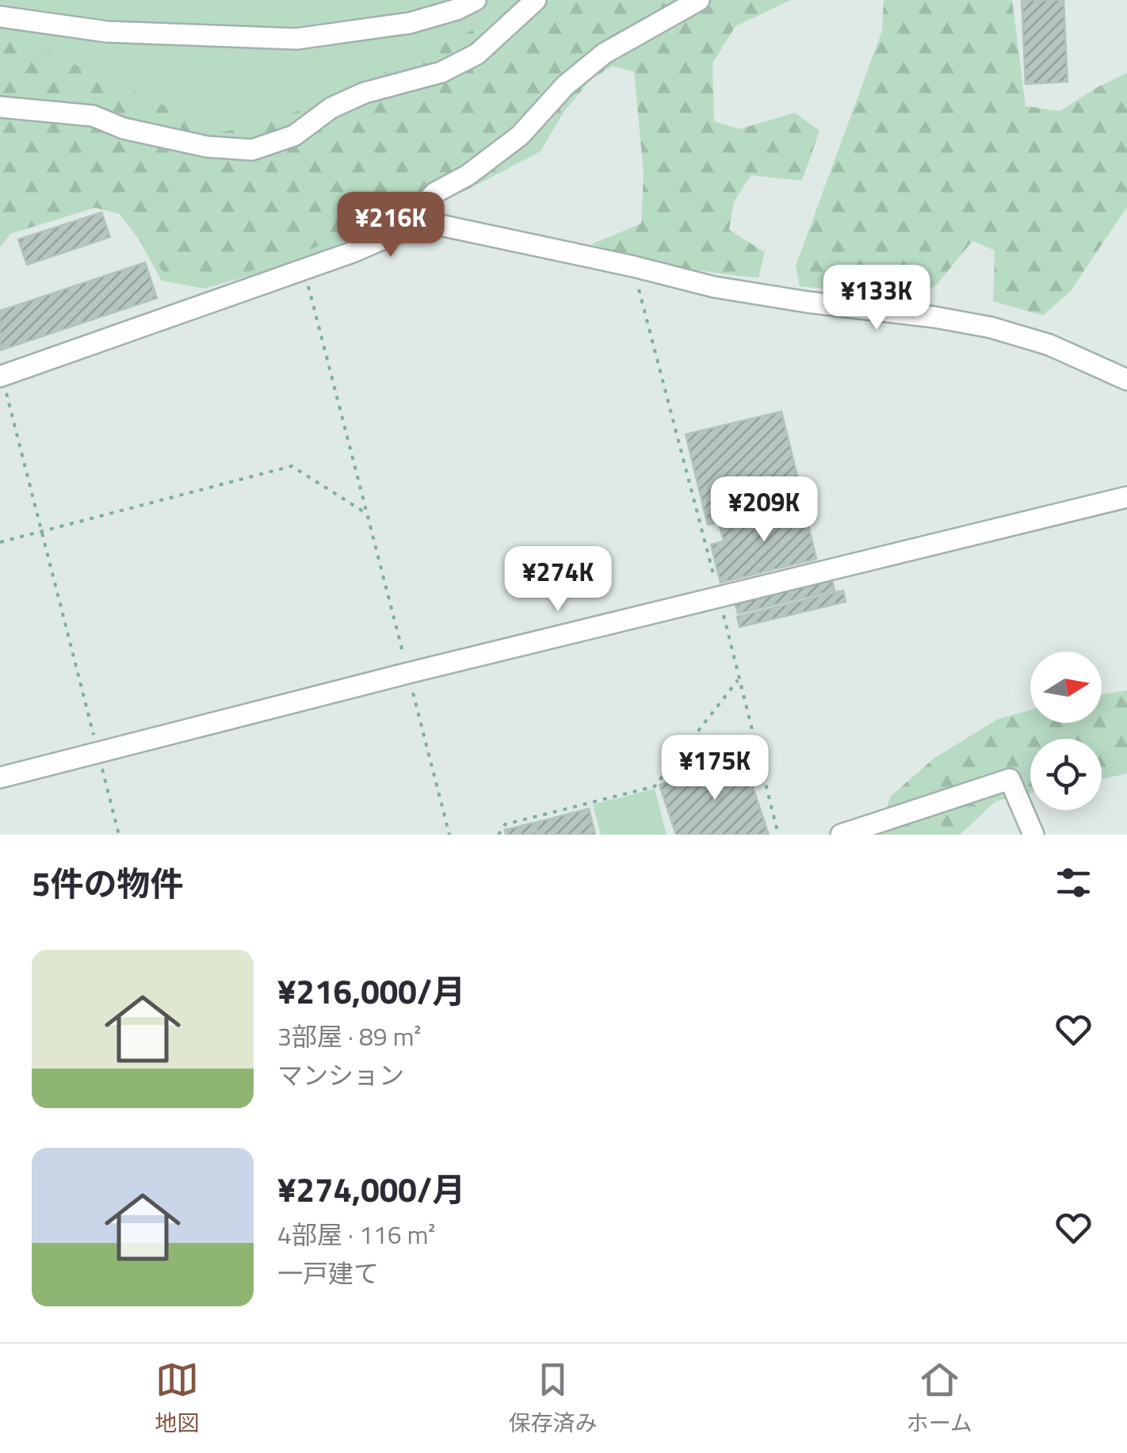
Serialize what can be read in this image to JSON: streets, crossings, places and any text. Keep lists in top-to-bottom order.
{
  "north": "right",
  "page": {
    "price": [
      "¥216K",
      "¥133K",
      "¥209K",
      "¥274K",
      "¥175K"
    ],
    "heading": "5件の物件",
    "list": [
      {
        "name": "¥216,000/月",
        "note": "3部屋 · 89 m² · マンション"
      },
      {
        "name": "¥274,000/月",
        "note": "4部屋 · 116 m² · 一戸建て"
      }
    ],
    "tabs": ["地図", "保存済み", "ホーム"]
  }
}
